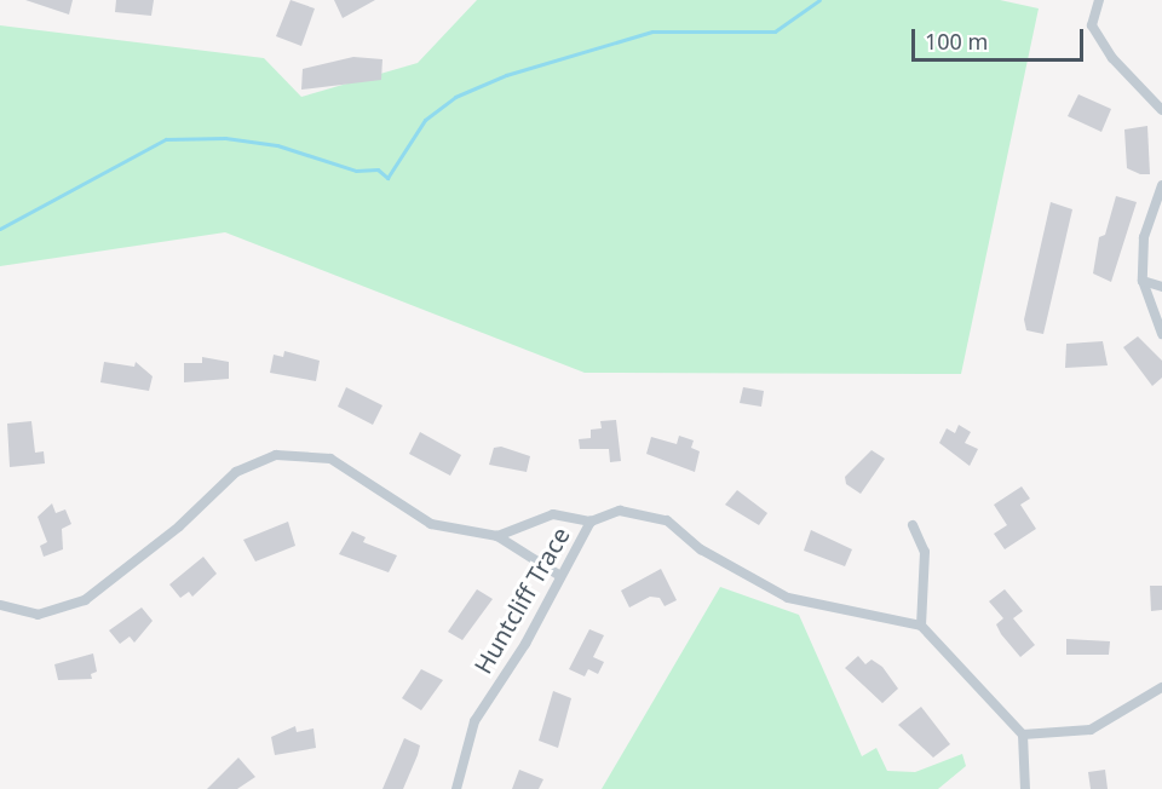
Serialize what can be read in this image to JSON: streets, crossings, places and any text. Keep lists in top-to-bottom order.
{
  "streets": {
    "street": ["Huntcliff Trace"]
  },
  "scale_bar": "100 m"
}
